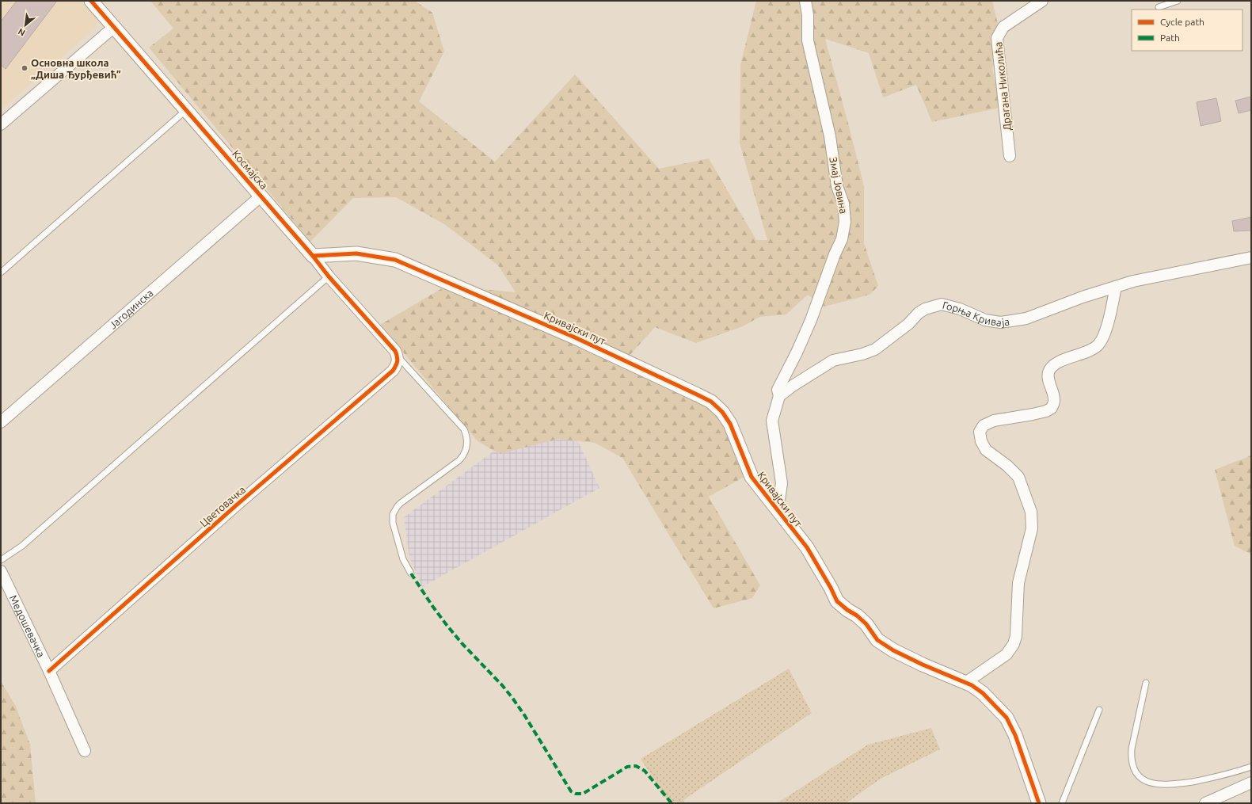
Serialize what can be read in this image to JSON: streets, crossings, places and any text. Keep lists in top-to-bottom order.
{
  "streets": {
    "street": [
      "Драгана Николића",
      "Космајска",
      "Змај Јовина",
      "Јагодинска",
      "Горња Криваја",
      "Кривајски пут",
      "Цветовачка",
      "Медошевачка"
    ]
  },
  "crossings": [
    ["Космајска", "Јагодинска"],
    ["Космајска", "Кривајски пут"],
    ["Космајска", "Цветовачка"],
    ["Змај Јовина", "Горња Криваја"],
    ["Цветовачка", "Медошевачка"]
  ],
  "places": ["Основна школа „Диша Ђурђевић”"],
  "legend": ["Cycle path", "Path"],
  "north": "bottom left"
}
